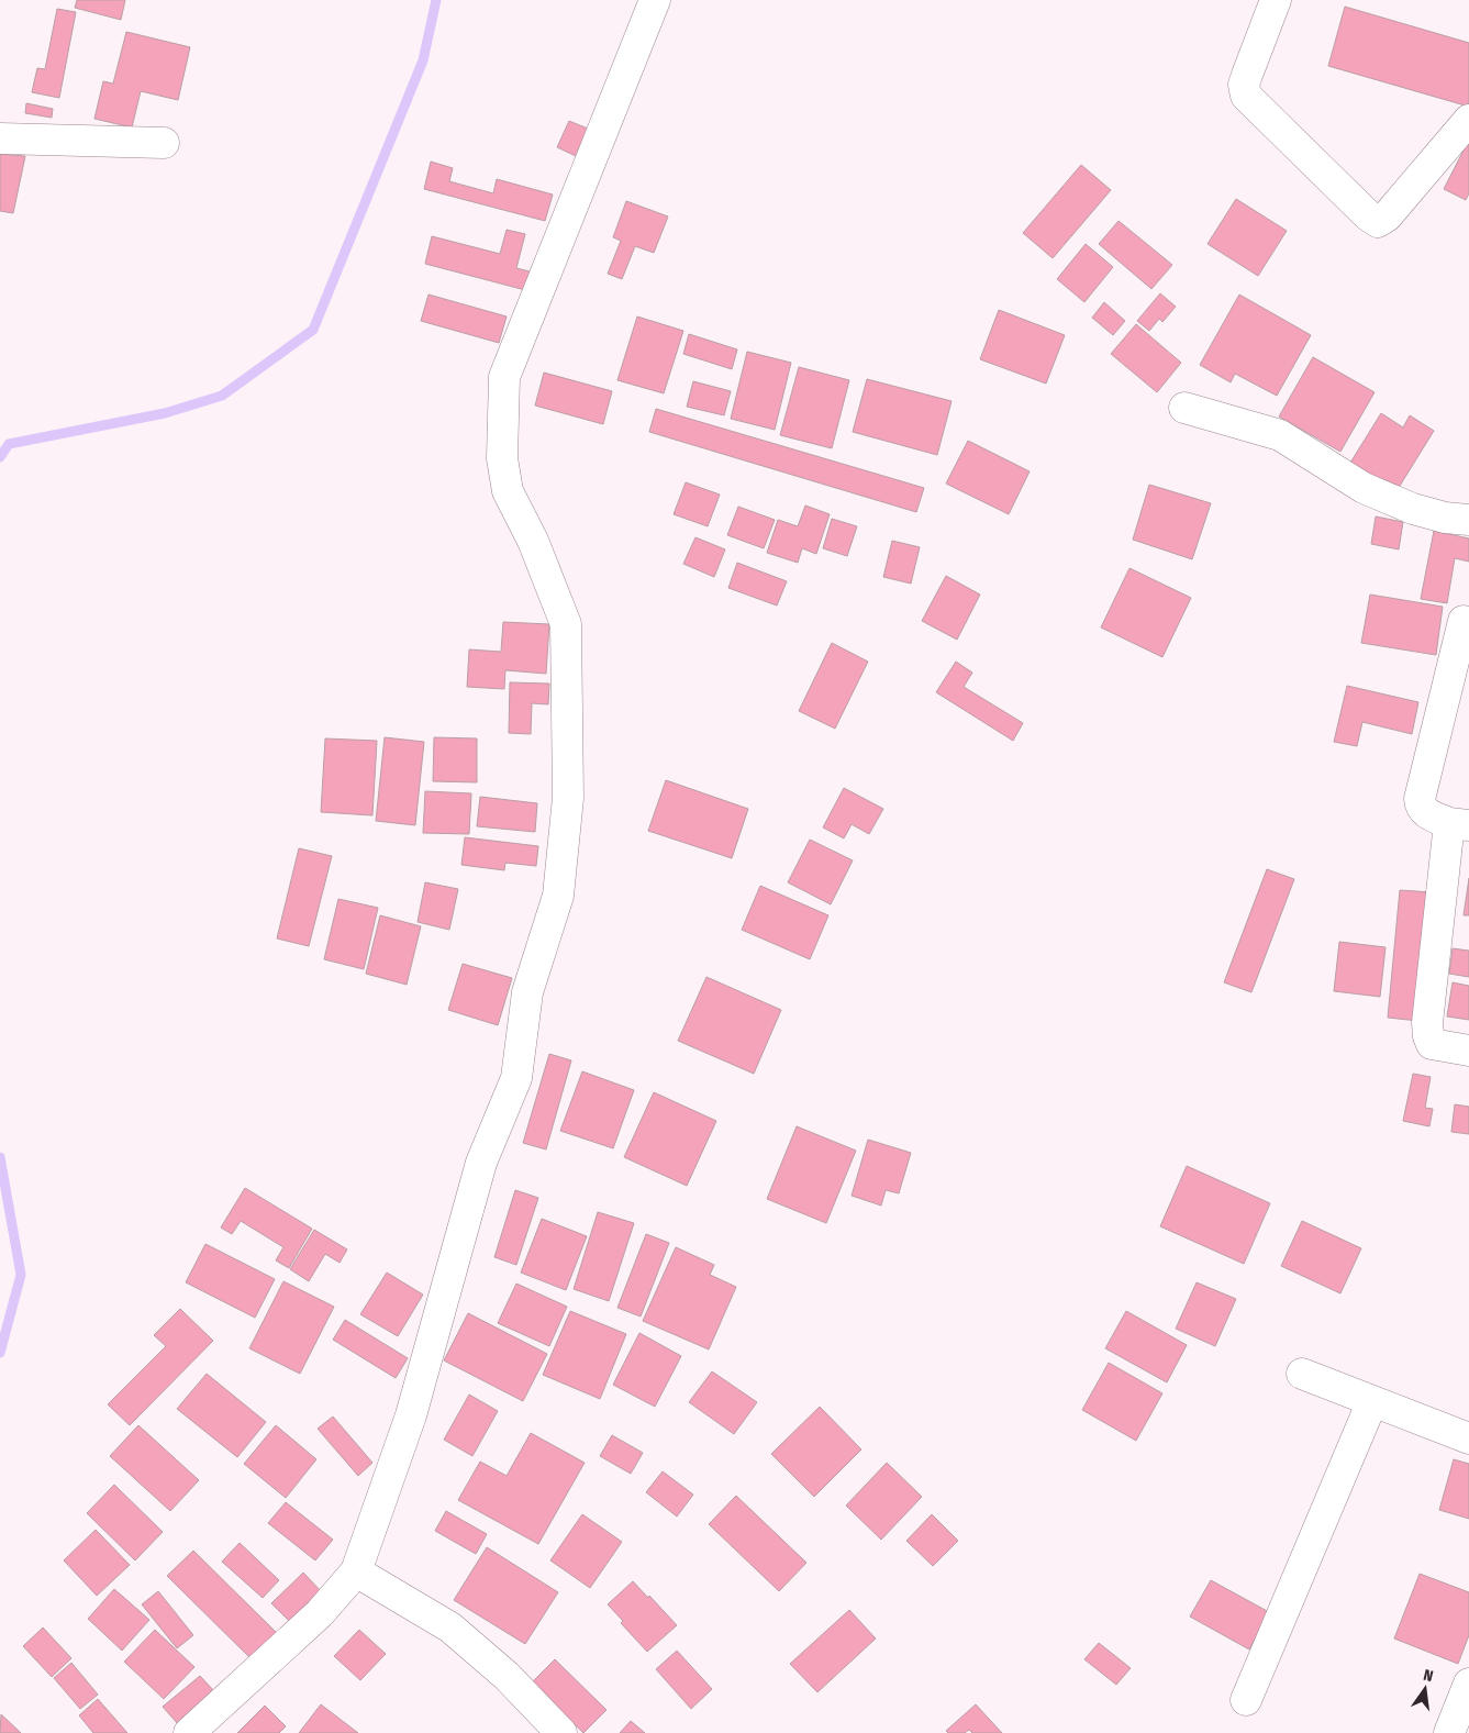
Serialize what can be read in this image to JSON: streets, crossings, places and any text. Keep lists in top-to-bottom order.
{
  "north": "top"
}
